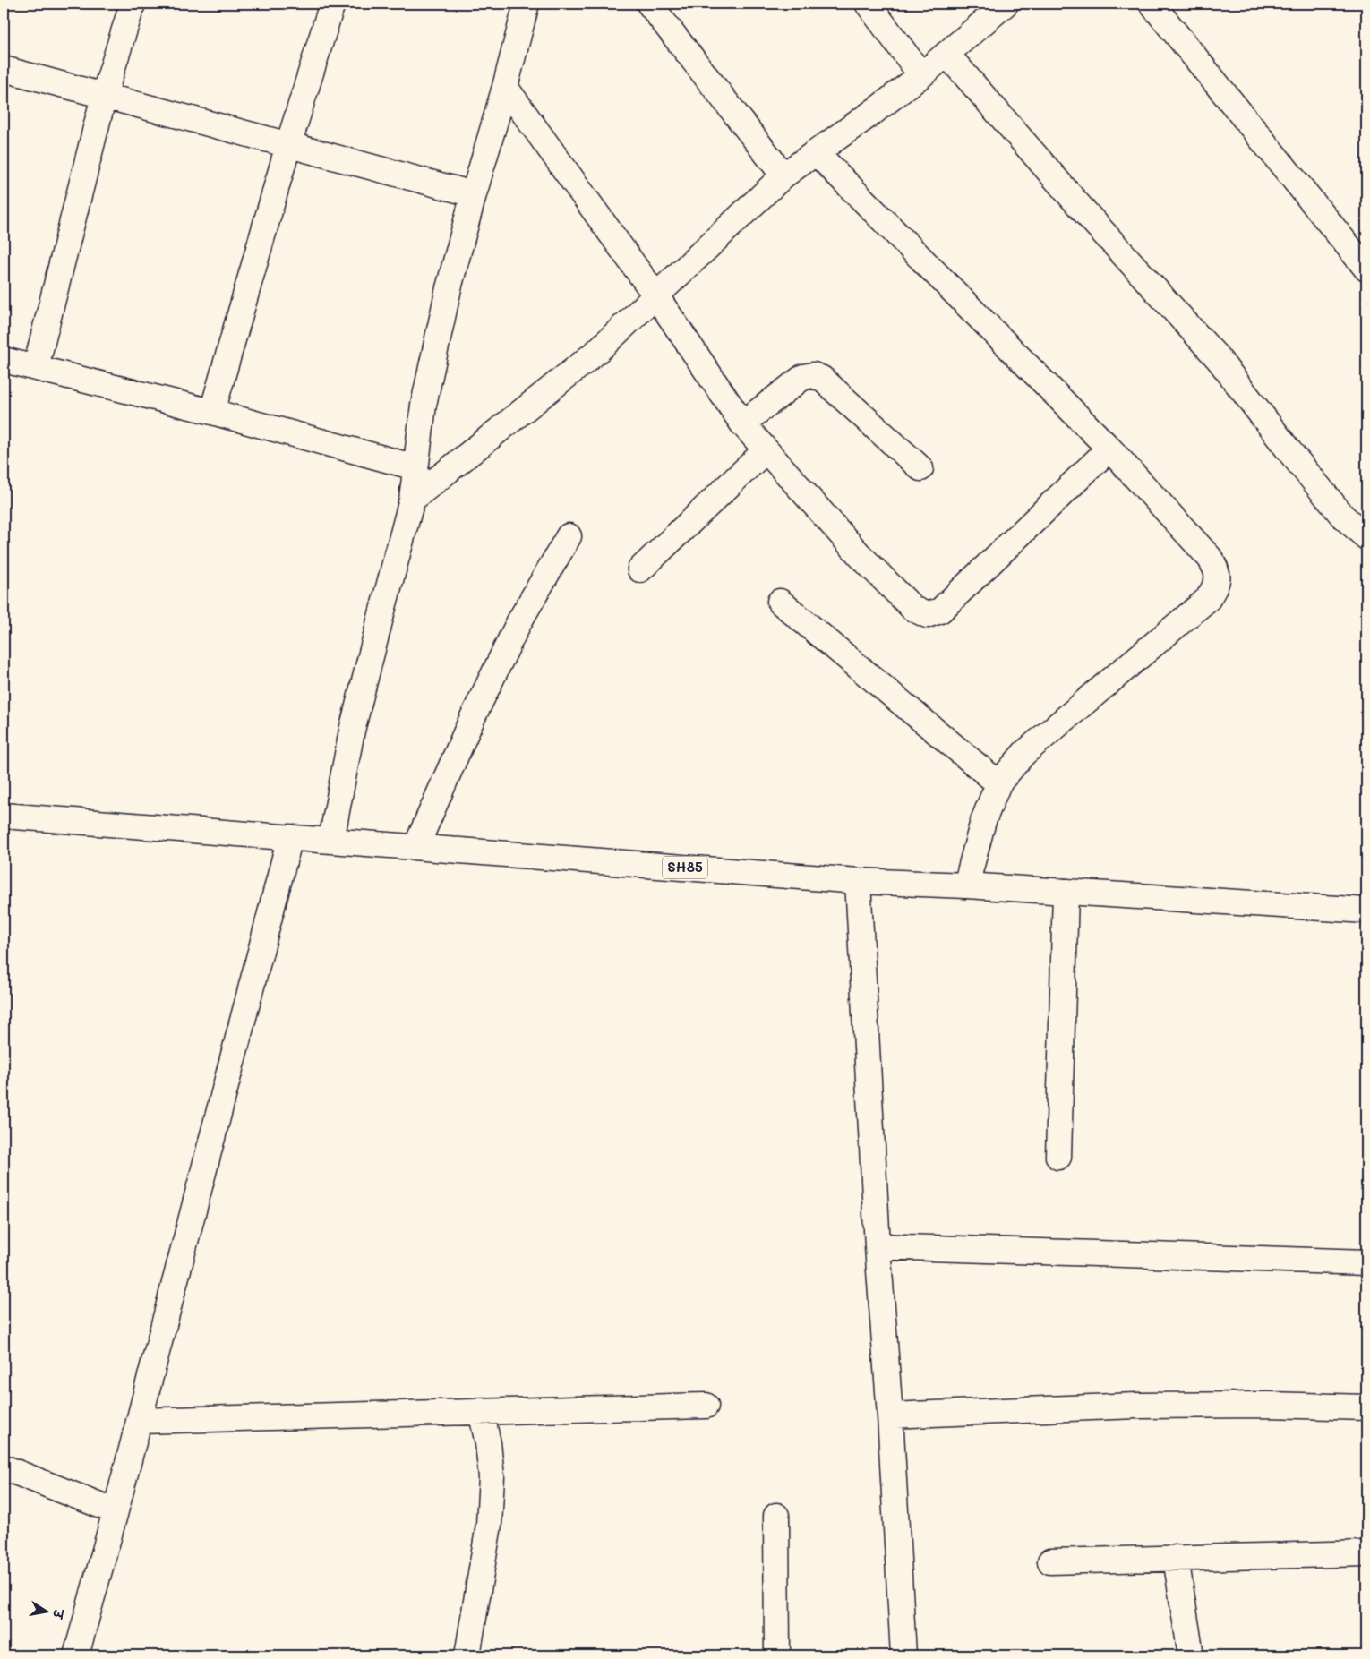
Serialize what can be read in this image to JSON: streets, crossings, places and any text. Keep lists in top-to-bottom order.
{
  "streets": {
    "street": ["SH85"]
  },
  "north": "right"
}
